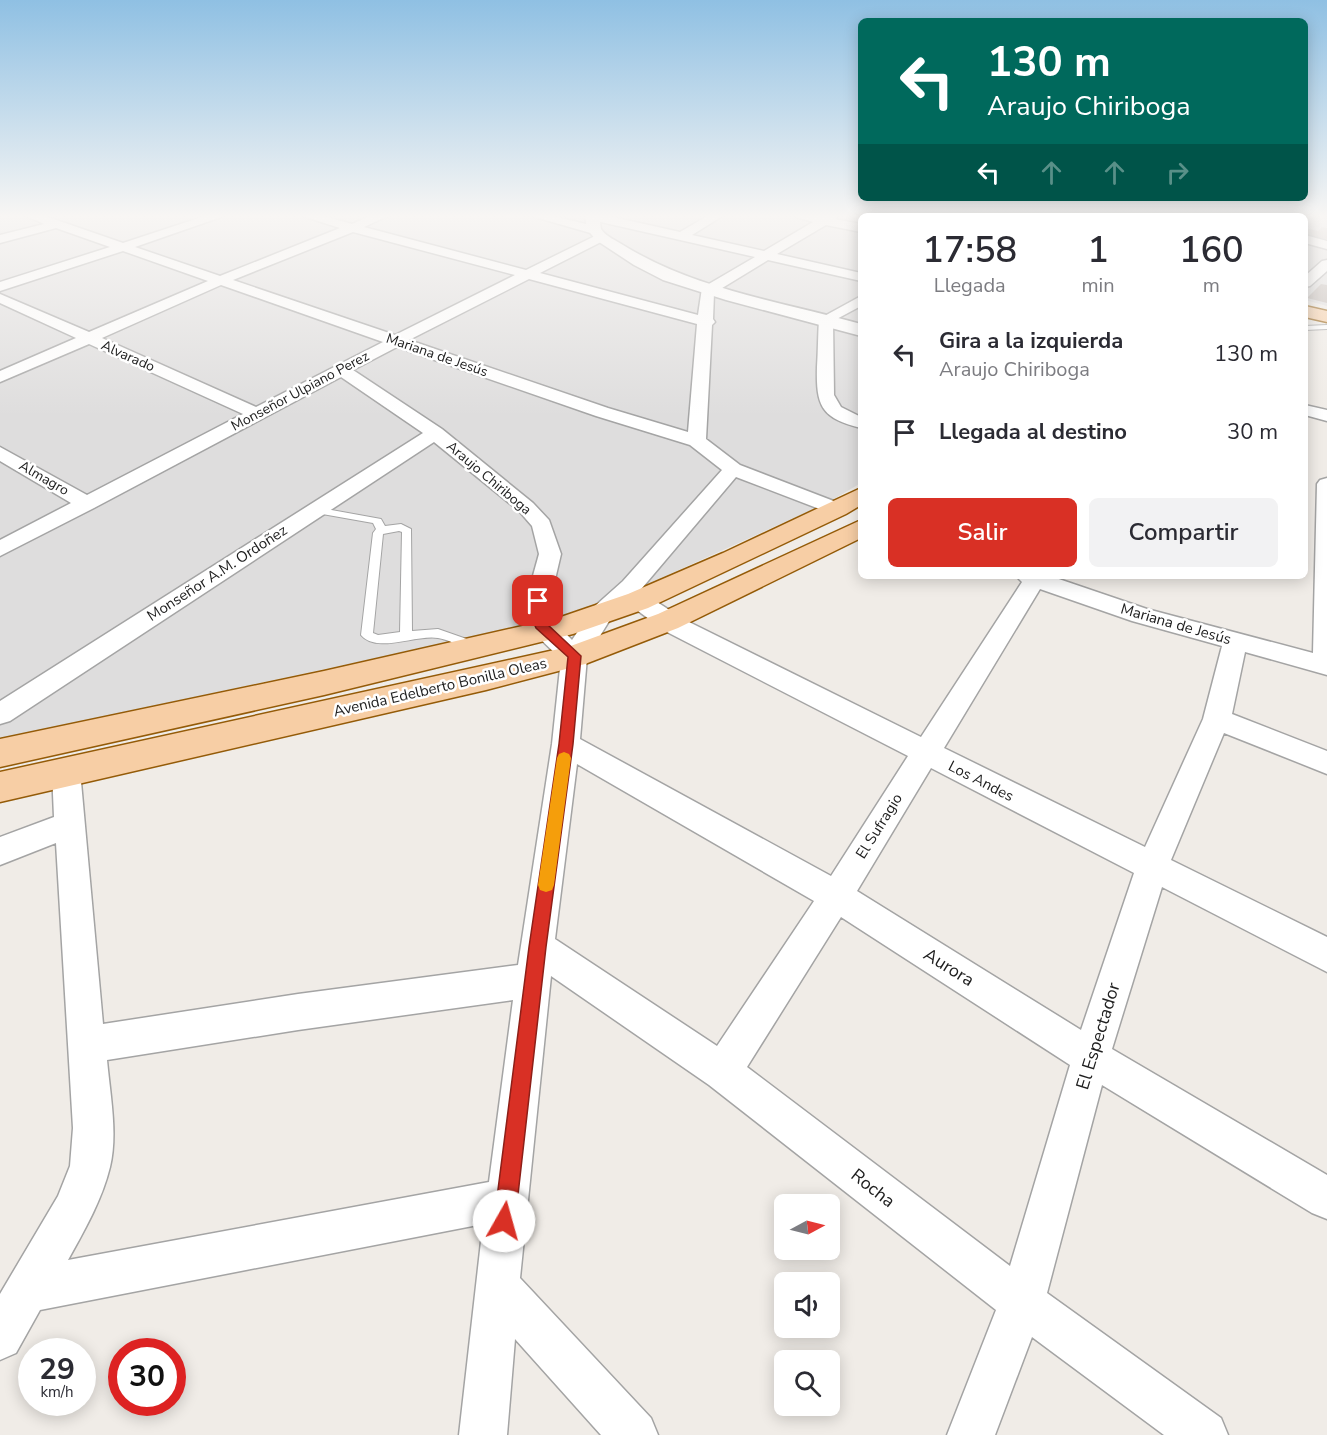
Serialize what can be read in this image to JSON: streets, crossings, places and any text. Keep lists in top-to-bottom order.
{
  "streets": {
    "main road": ["Avenida Edelberto Bonilla Oleas"],
    "street": [
      "Mariana de Jesús",
      "Alvarado",
      "Monseñor Ulpiano Perez",
      "Almagro",
      "Araujo Chiriboga",
      "Monseñor A.M. Ordoñez",
      "Los Andes",
      "El Sufragio",
      "Aurora",
      "El Espectador",
      "Rocha"
    ]
  },
  "crossings": [
    ["Mariana de Jesús", "Monseñor Ulpiano Perez"],
    ["Mariana de Jesús", "Avenida Edelberto Bonilla Oleas"],
    ["Mariana de Jesús", "El Espectador"],
    ["Alvarado", "Monseñor Ulpiano Perez"],
    ["Monseñor Ulpiano Perez", "Almagro"],
    ["Monseñor Ulpiano Perez", "Araujo Chiriboga"],
    ["Araujo Chiriboga", "Monseñor A.M. Ordoñez"],
    ["Araujo Chiriboga", "Avenida Edelberto Bonilla Oleas"],
    ["Avenida Edelberto Bonilla Oleas", "Los Andes"],
    ["Los Andes", "El Sufragio"],
    ["Los Andes", "El Espectador"],
    ["El Sufragio", "Aurora"],
    ["El Sufragio", "Rocha"],
    ["Aurora", "El Espectador"],
    ["El Espectador", "Rocha"]
  ],
  "north": "right",
  "page": {
    "turn": ["130 m", "Araujo Chiriboga"],
    "eta": [
      "17:58",
      "Llegada",
      "1",
      "min",
      "160",
      "m"
    ],
    "list": [
      {
        "name": "Gira a la izquierda",
        "note": "Araujo Chiriboga",
        "value": "130 m"
      },
      {
        "name": "Llegada al destino",
        "value": "30 m"
      }
    ],
    "buttons": ["Salir", "Compartir"],
    "speed": "29 km/h",
    "limit": "30"
  }
}
